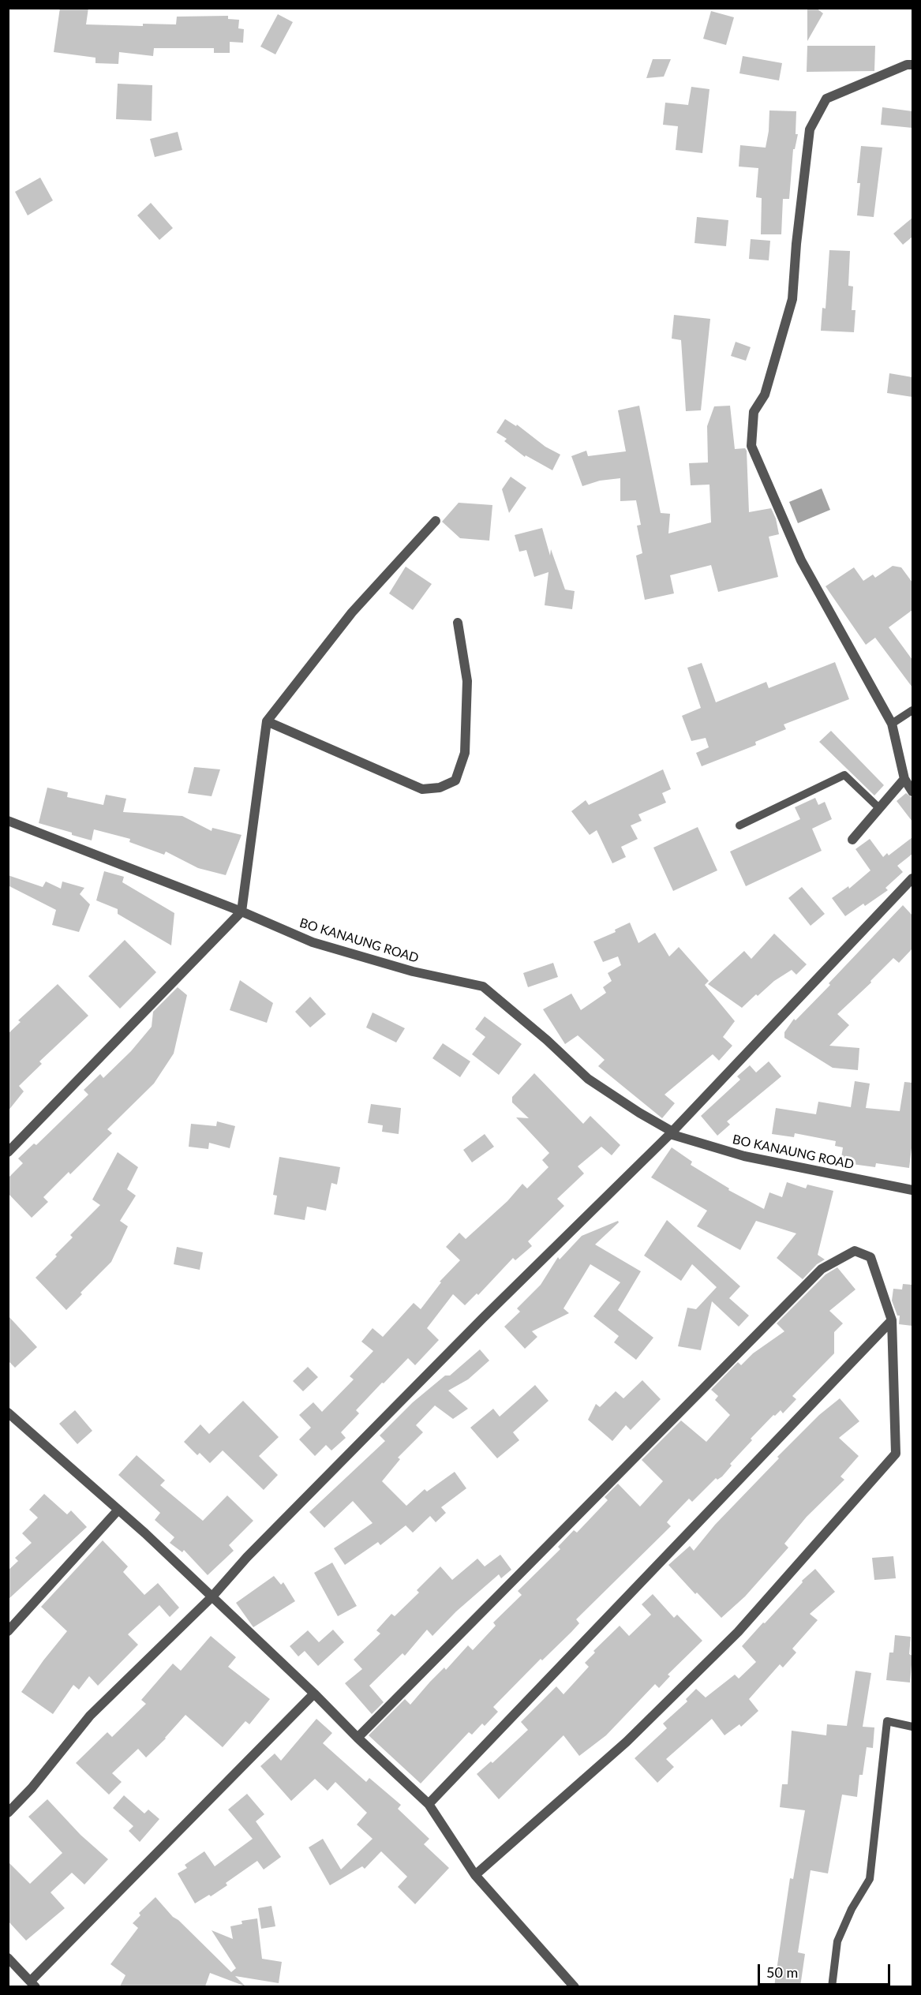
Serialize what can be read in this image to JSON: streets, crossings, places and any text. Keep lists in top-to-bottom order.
{
  "streets": {
    "street": ["BO KANAUNG ROAD"]
  },
  "scale_bar": "50 m"
}
